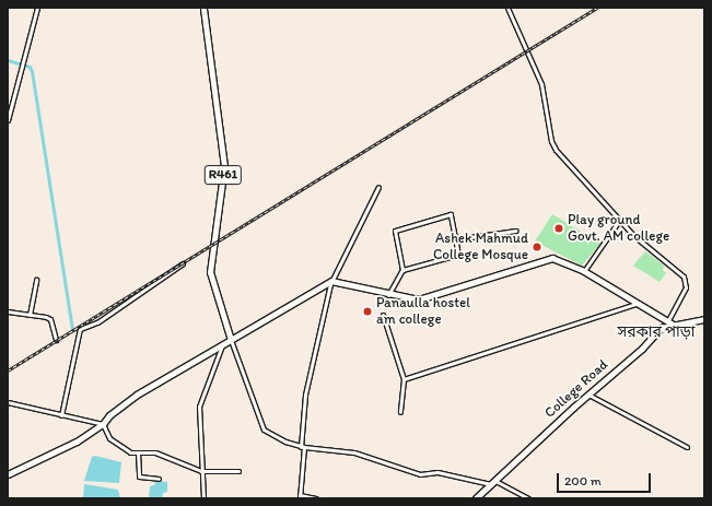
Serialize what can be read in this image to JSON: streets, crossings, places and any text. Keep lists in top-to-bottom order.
{
  "streets": {
    "main road": ["R461", "College Road"]
  },
  "districts": ["সরকার পাড়া"],
  "places": ["Play ground Govt. AM college", "Ashek Mahmud College Mosque", "Panaulla hostel am college"],
  "scale_bar": "200 m"
}
